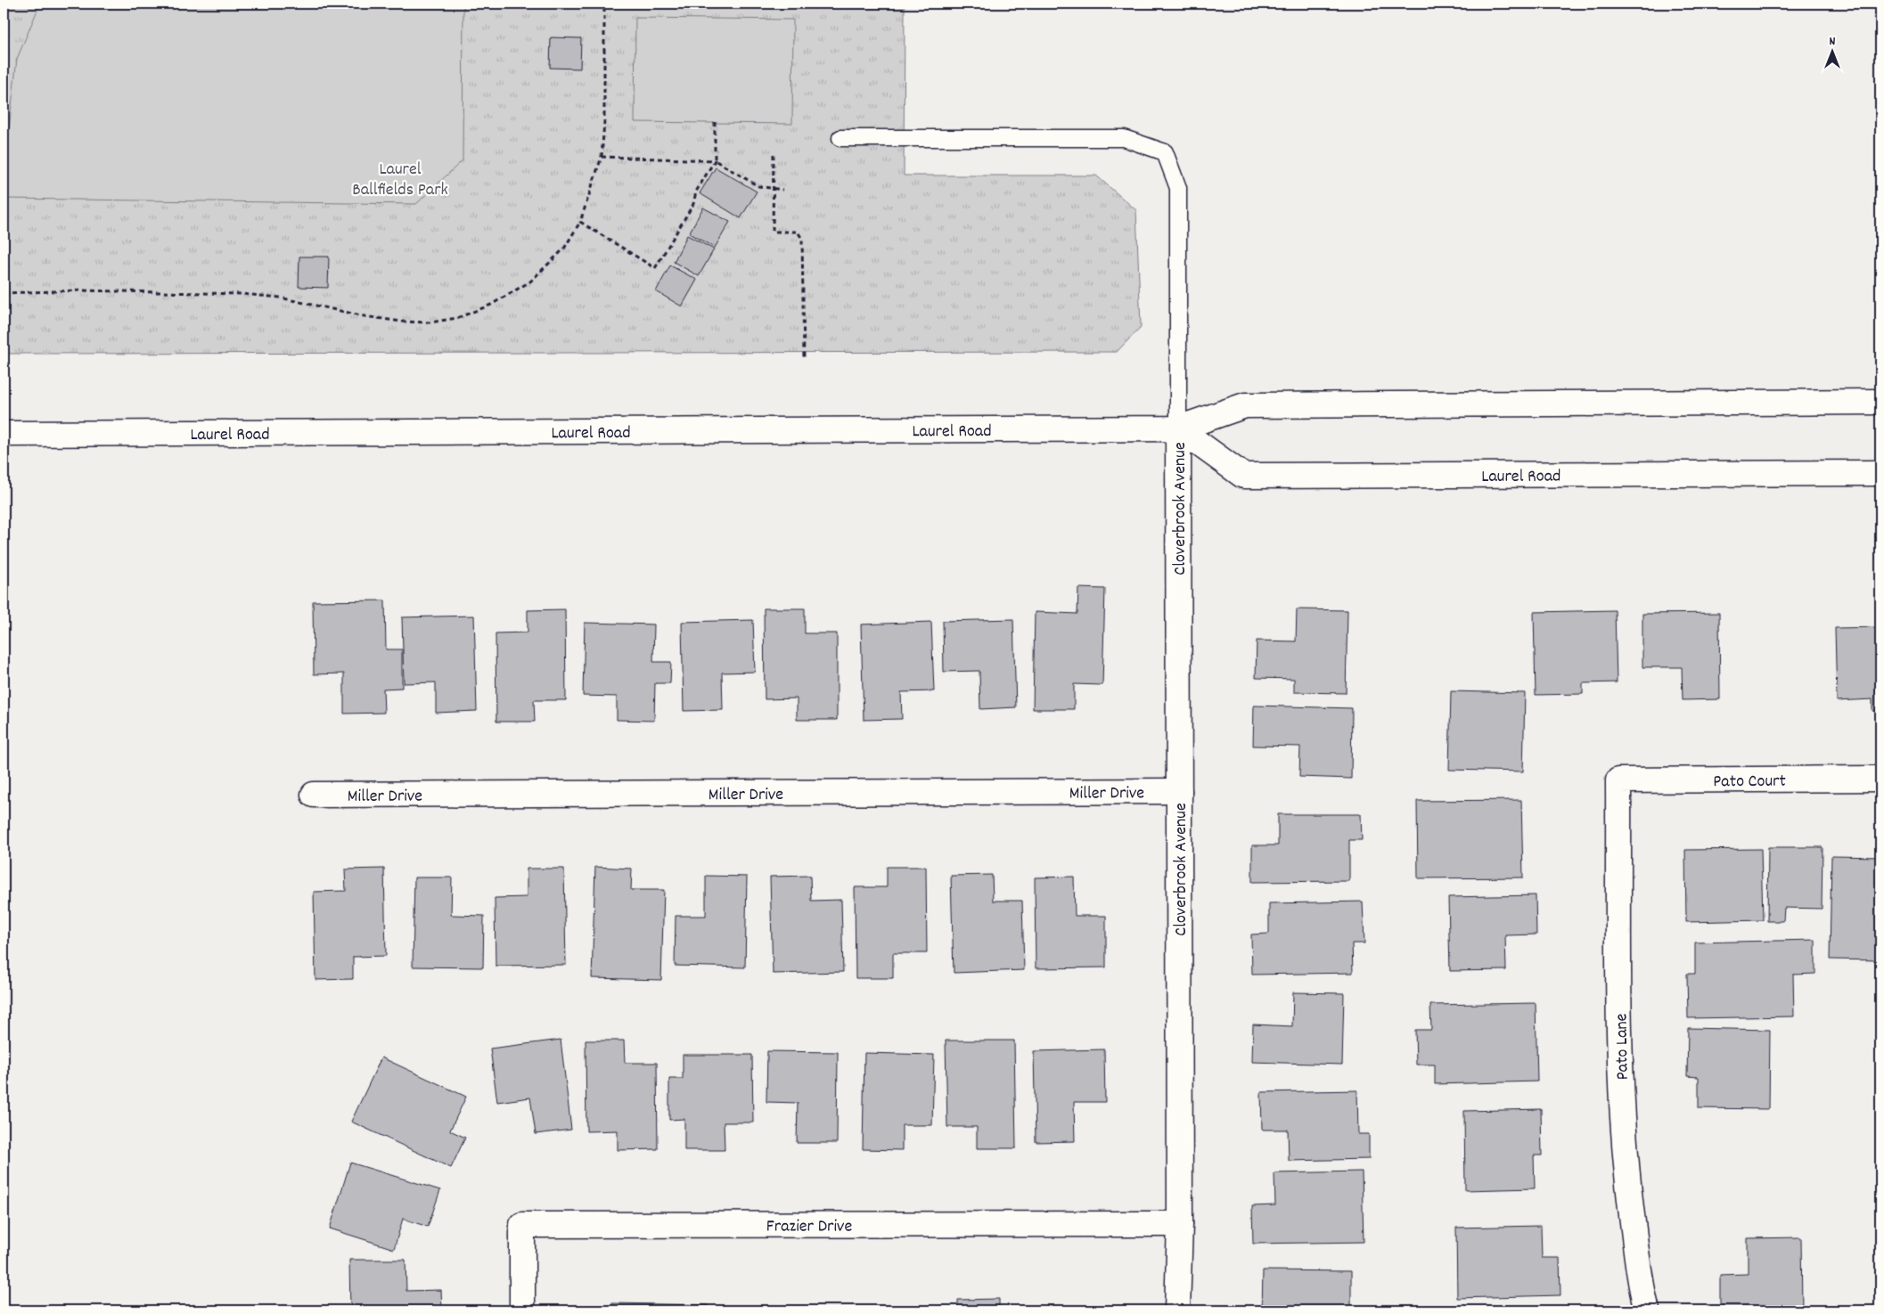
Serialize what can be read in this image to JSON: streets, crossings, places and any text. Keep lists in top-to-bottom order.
{
  "streets": {
    "street": [
      "Laurel Road",
      "Cloverbrook Avenue",
      "Pato Court",
      "Miller Drive",
      "Pato Lane",
      "Frazier Drive"
    ]
  },
  "crossings": [
    ["Laurel Road", "Cloverbrook Avenue"],
    ["Cloverbrook Avenue", "Miller Drive"],
    ["Cloverbrook Avenue", "Frazier Drive"],
    ["Pato Court", "Pato Lane"]
  ],
  "parks": ["Laurel Ballfields Park"],
  "north": "top"
}
